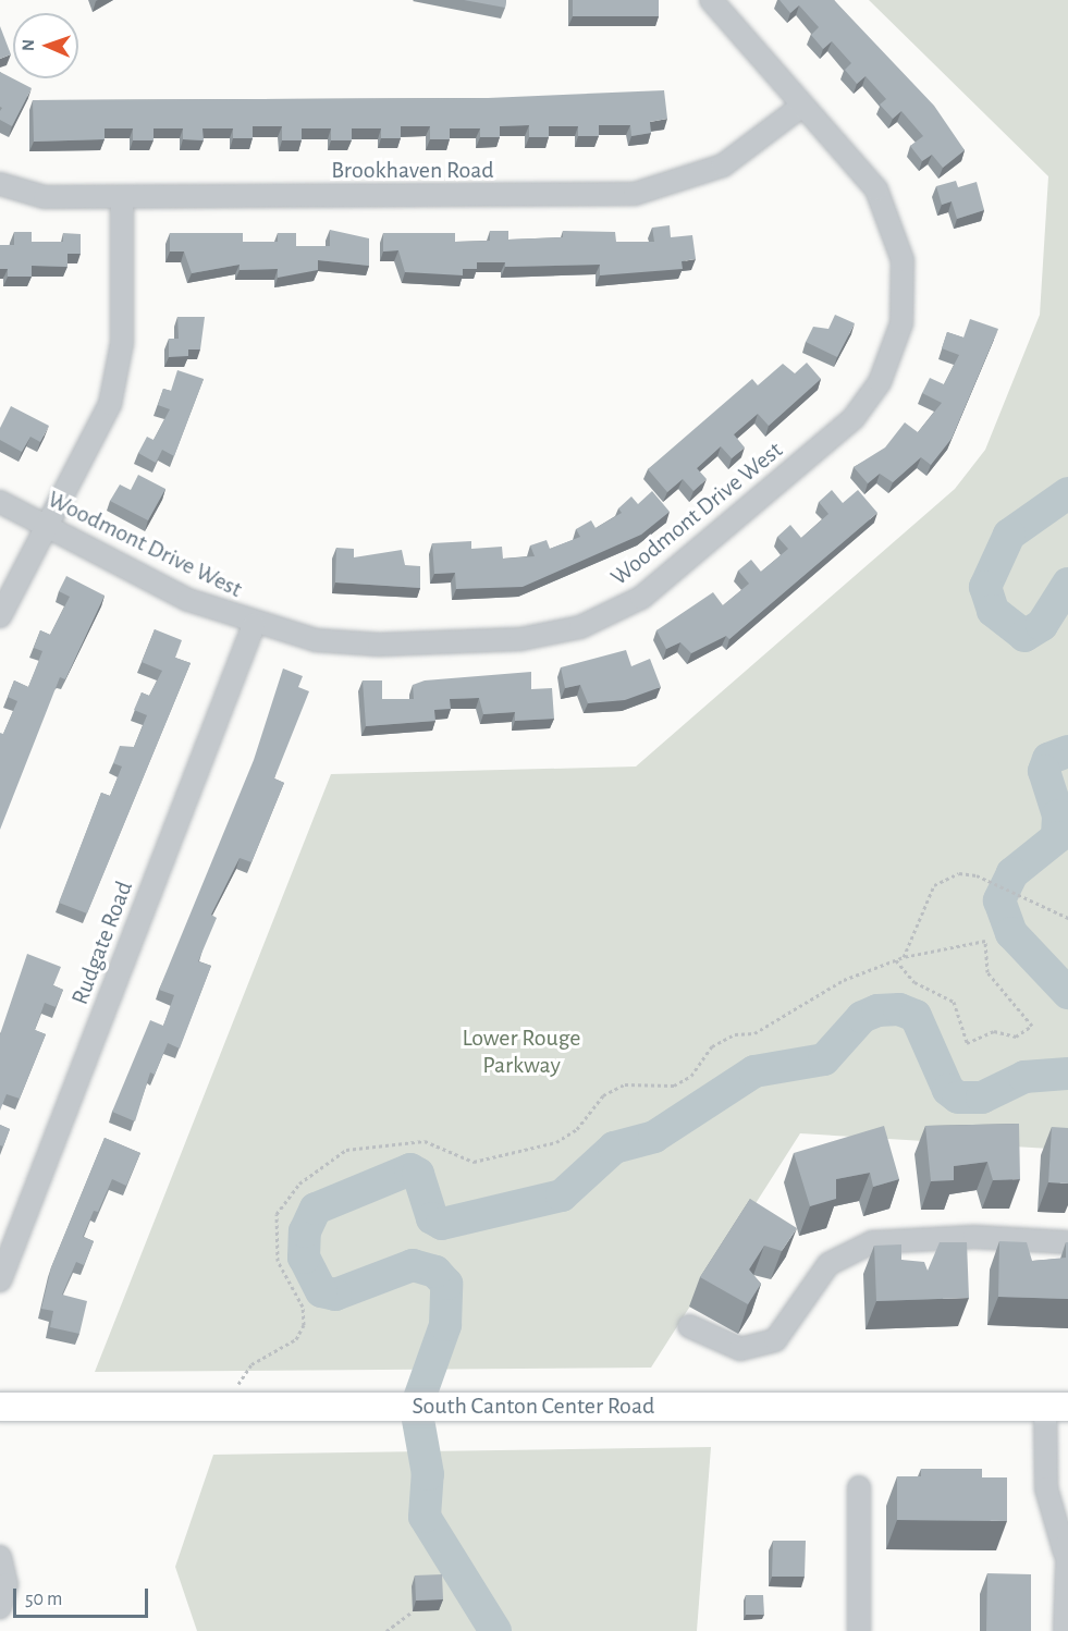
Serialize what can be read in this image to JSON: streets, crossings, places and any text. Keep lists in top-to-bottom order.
{
  "streets": {
    "main road": ["South Canton Center Road"],
    "street": ["Brookhaven Road", "Woodmont Drive West", "Rudgate Road"]
  },
  "crossings": [
    ["Brookhaven Road", "Woodmont Drive West"],
    ["Woodmont Drive West", "Rudgate Road"]
  ],
  "parks": ["Lower Rouge Parkway"],
  "scale_bar": "50 m",
  "north": "left"
}
